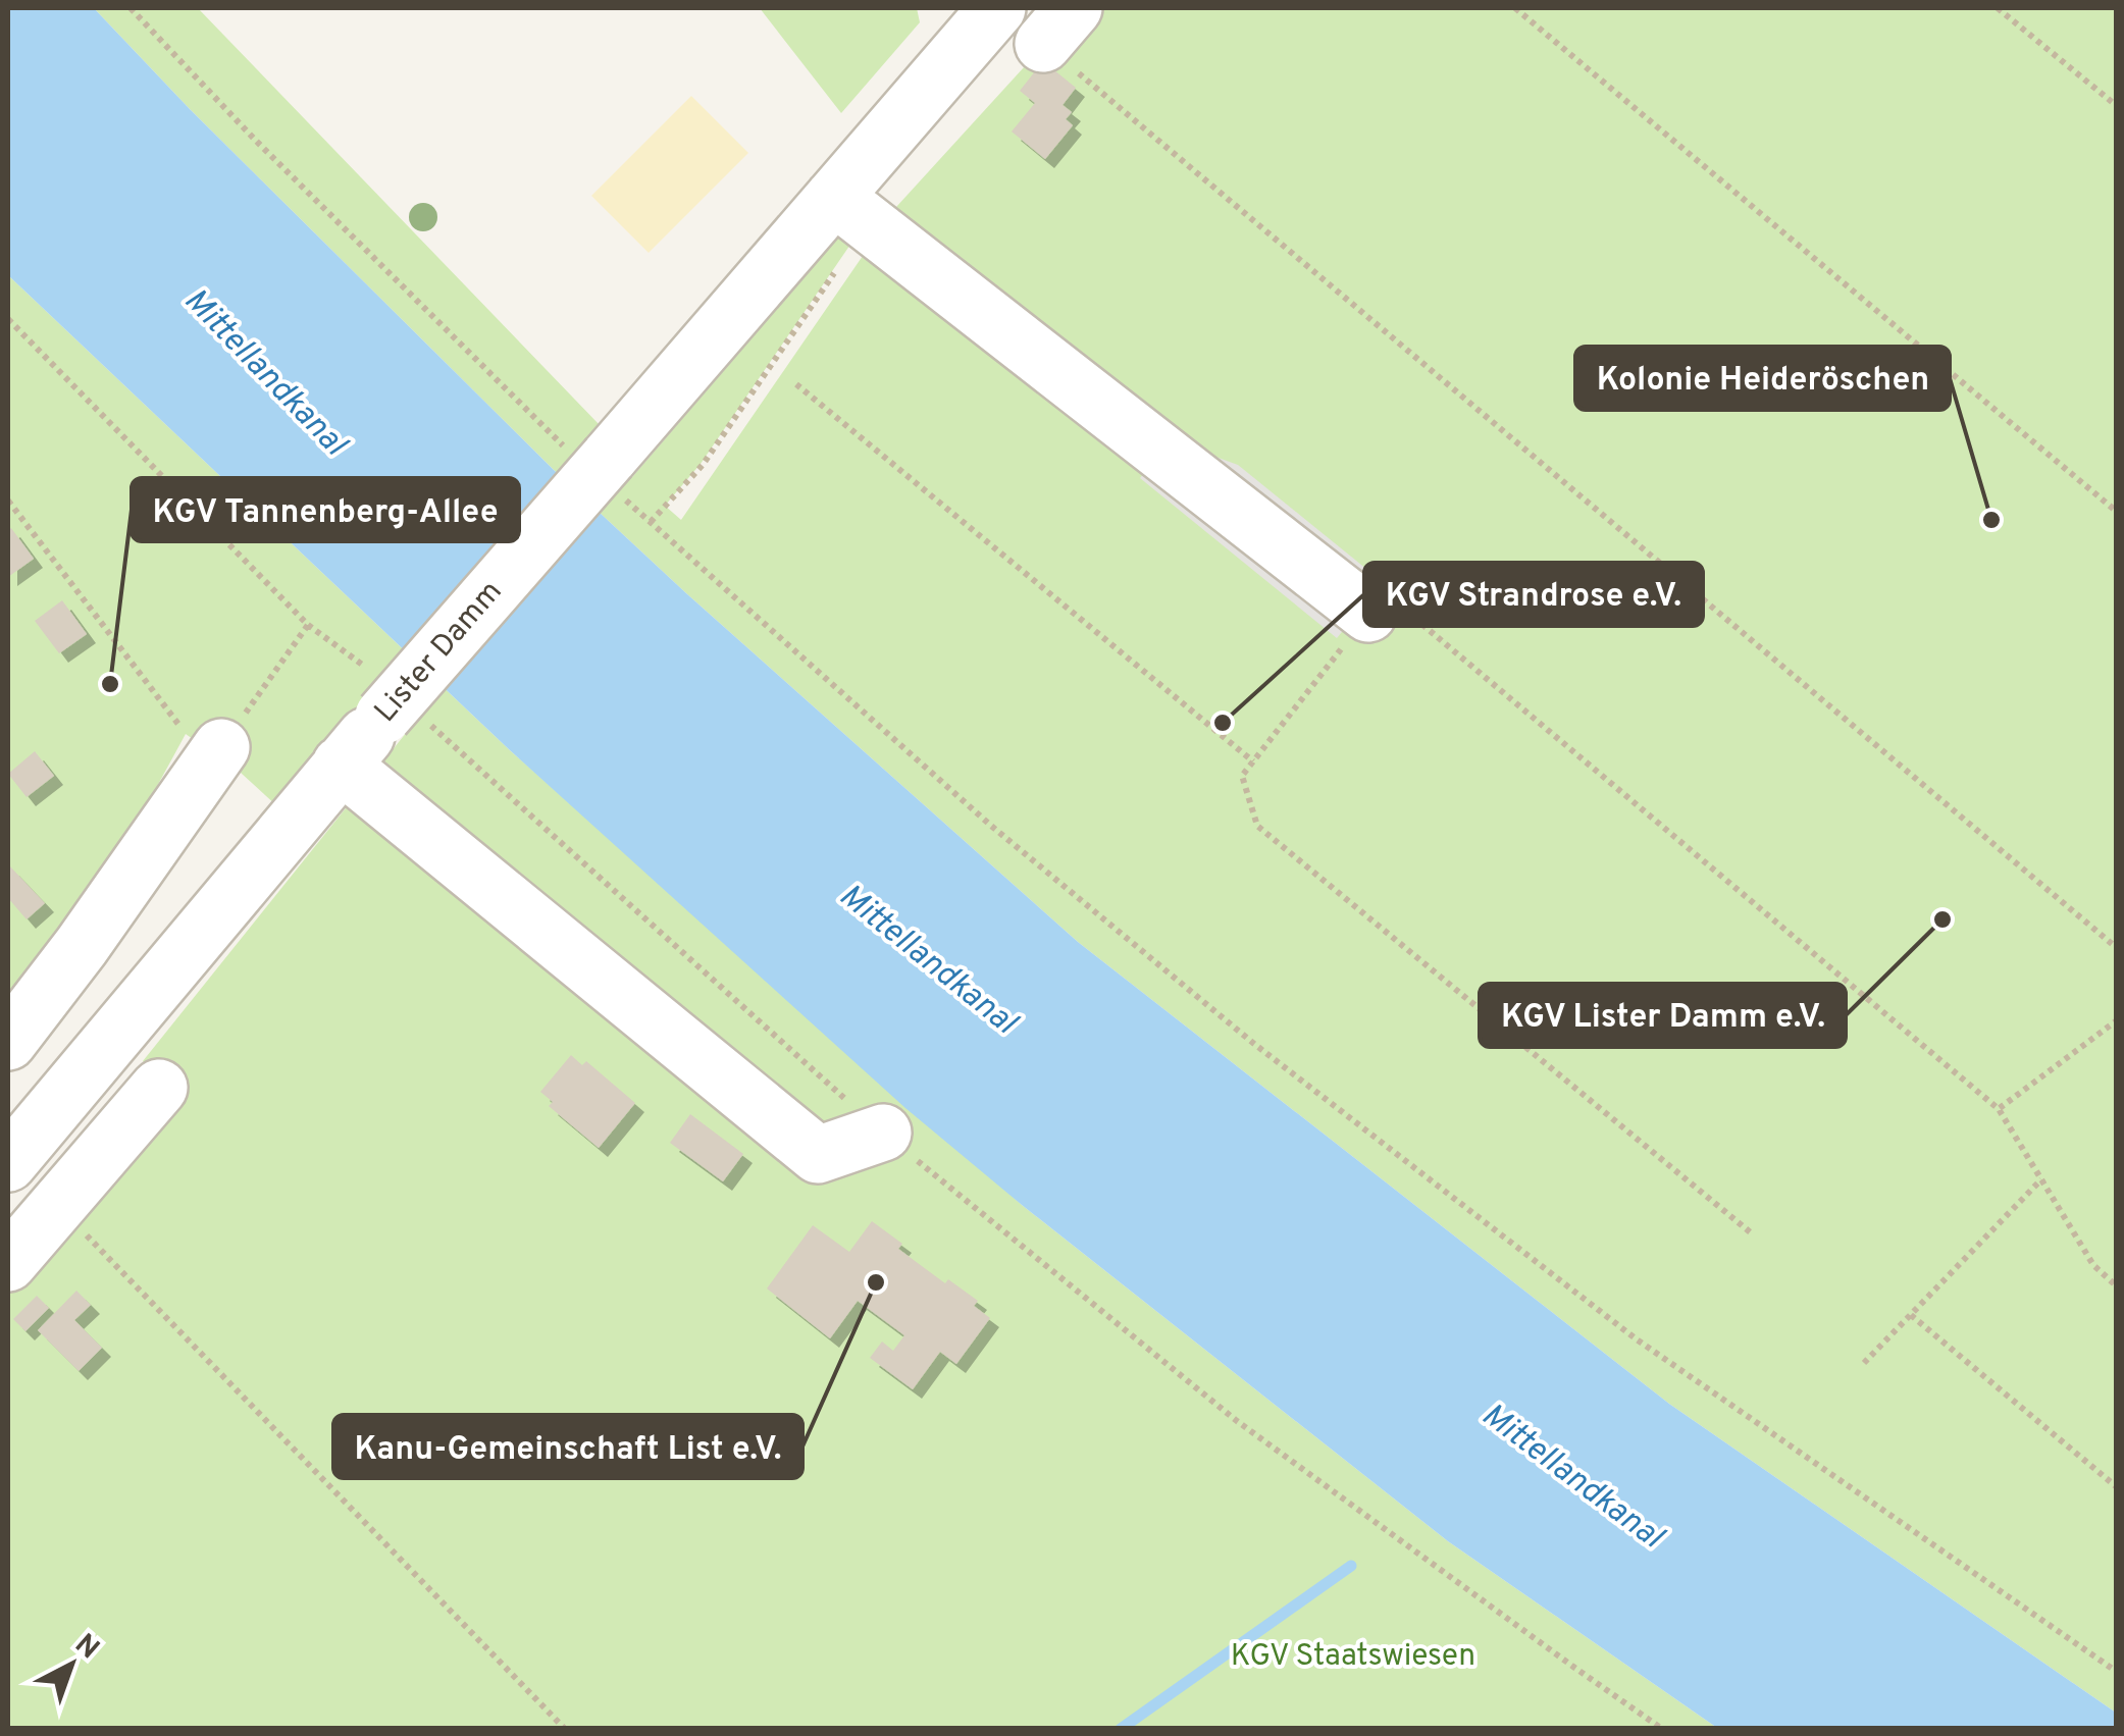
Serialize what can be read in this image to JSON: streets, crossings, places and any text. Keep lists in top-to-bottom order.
{
  "streets": {
    "street": ["Lister Damm"]
  },
  "water": ["Mittellandkanal"],
  "parks": ["KGV Staatswiesen"],
  "places": [
    "Kolonie Heideröschen",
    "KGV Tannenberg-Allee",
    "KGV Strandrose e.V.",
    "KGV Lister Damm e.V.",
    "Kanu-Gemeinschaft List e.V."
  ],
  "north": "top right"
}
